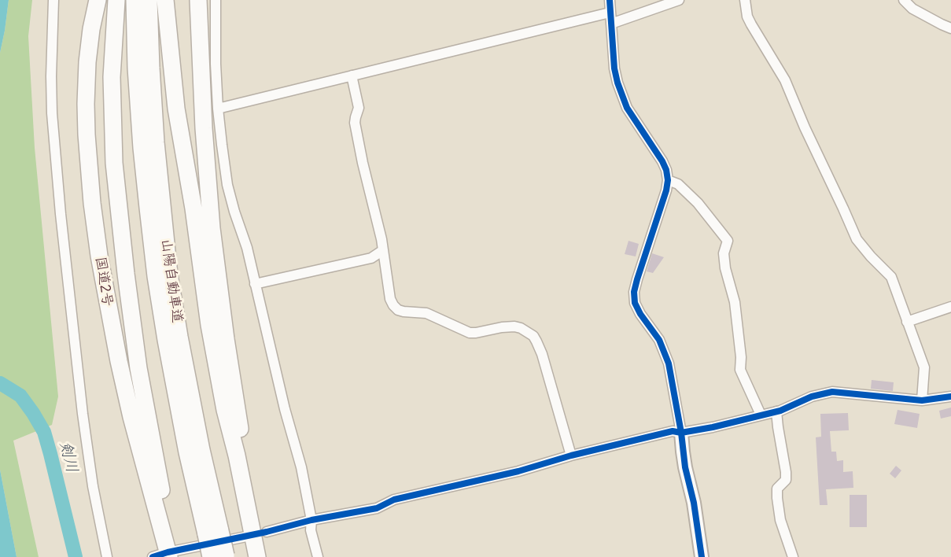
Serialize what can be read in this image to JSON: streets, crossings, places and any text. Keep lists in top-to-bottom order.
{
  "streets": {
    "highway": ["山陽自動車道", "国道2号"]
  },
  "water": ["剣川"]
}
